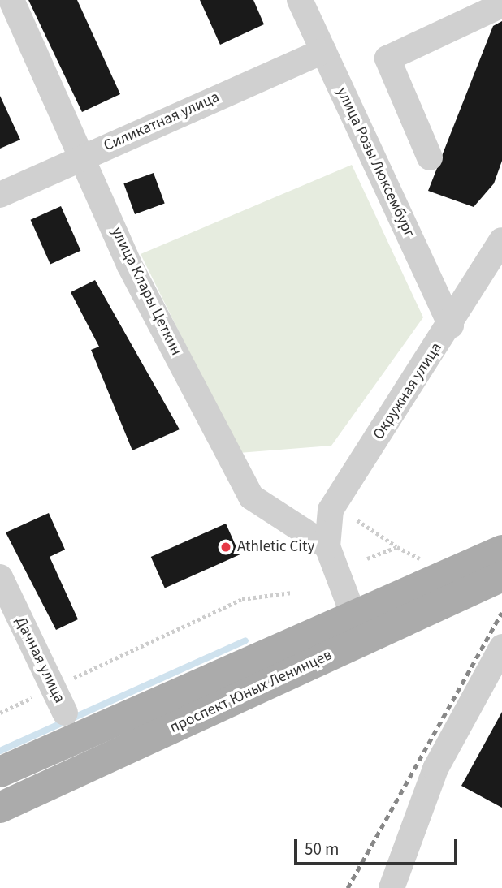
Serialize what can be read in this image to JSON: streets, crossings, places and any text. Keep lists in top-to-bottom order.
{
  "streets": {
    "main road": ["проспект Юных Ленинцев"],
    "street": [
      "Силикатная улица",
      "улица Розы Люксембург",
      "улица Клары Цеткин",
      "Окружная улица",
      "Дачная улица"
    ]
  },
  "crossings": [
    ["Силикатная улица", "улица Розы Люксембург"],
    ["Силикатная улица", "улица Клары Цеткин"],
    ["улица Розы Люксембург", "Окружная улица"],
    ["улица Клары Цеткин", "Окружная улица"]
  ],
  "places": ["Athletic City"],
  "scale_bar": "50 m"
}
